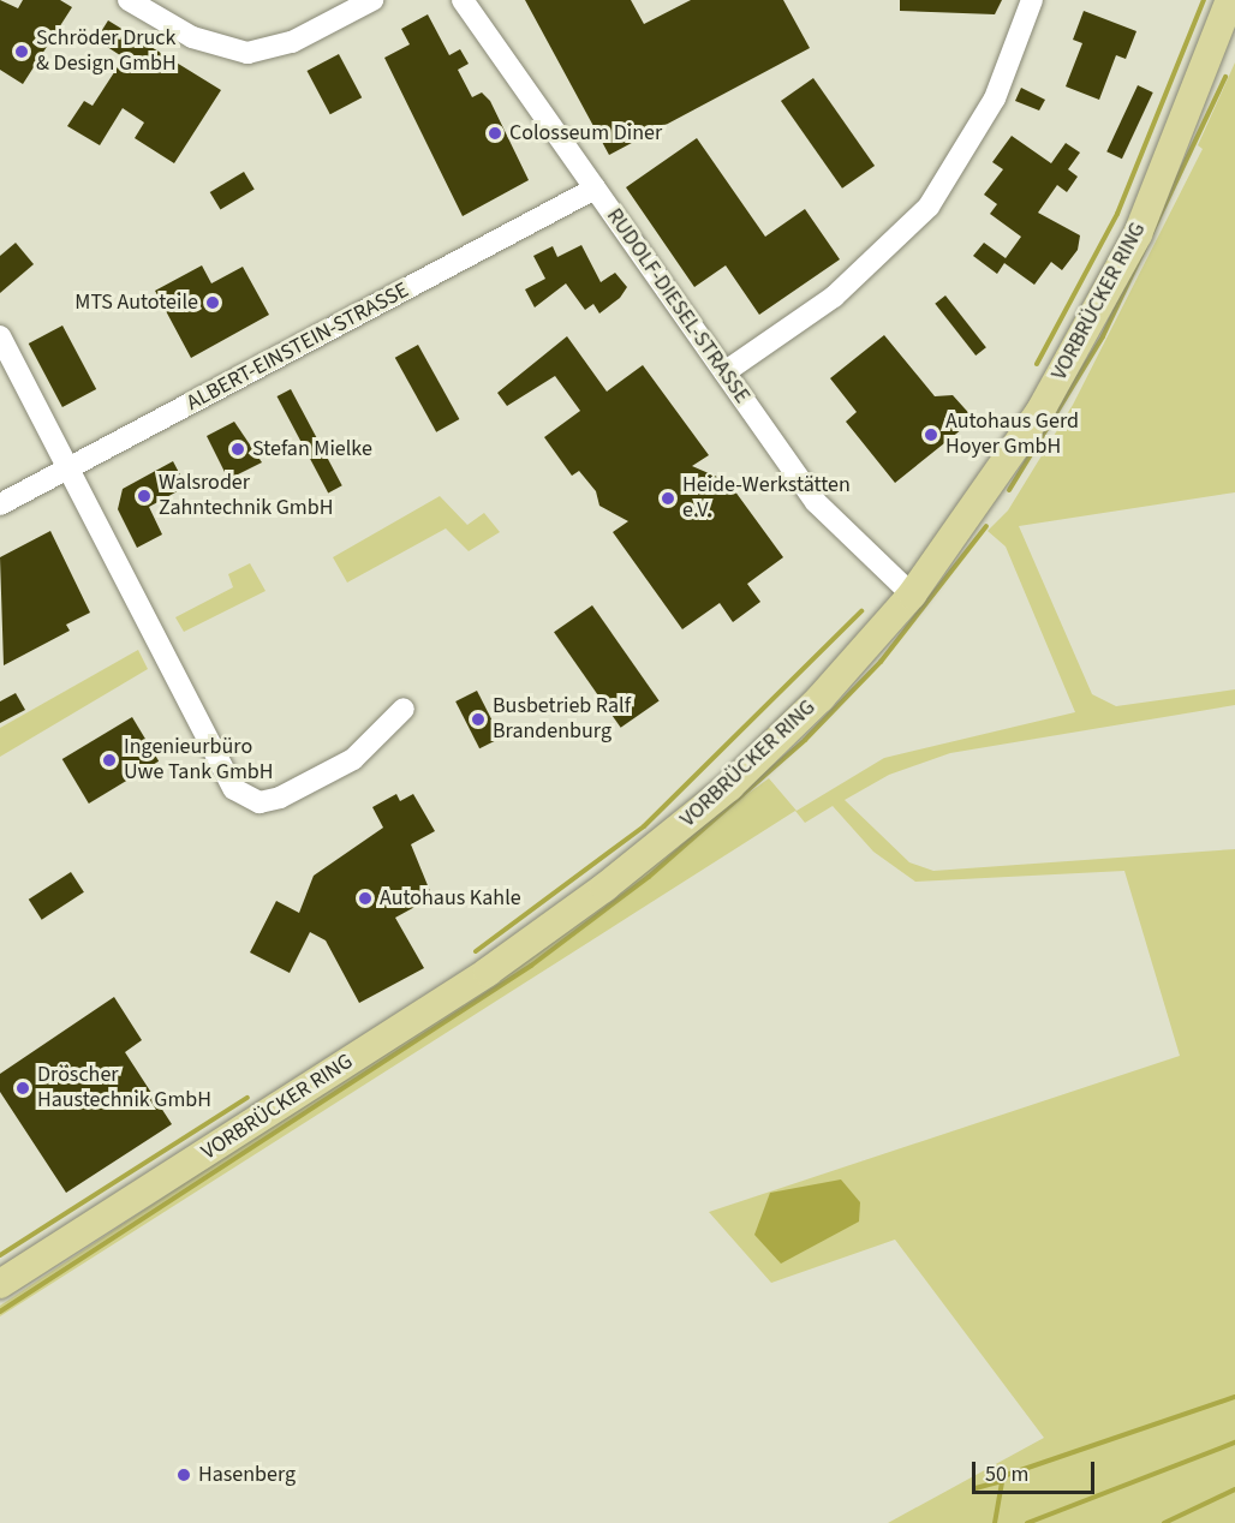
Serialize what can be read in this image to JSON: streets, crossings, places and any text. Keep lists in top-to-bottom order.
{
  "streets": {
    "main road": ["VORBRÜCKER RING"],
    "street": ["RUDOLF-DIESEL-STRASSE", "ALBERT-EINSTEIN-STRASSE"]
  },
  "crossings": [
    ["VORBRÜCKER RING", "RUDOLF-DIESEL-STRASSE"],
    ["RUDOLF-DIESEL-STRASSE", "ALBERT-EINSTEIN-STRASSE"]
  ],
  "places": [
    "Schröder Druck & Design GmbH",
    "Colosseum Diner",
    "MTS Autoteile",
    "Autohaus Gerd Hoyer GmbH",
    "Stefan Mielke",
    "Walsroder Zahntechnik GmbH",
    "Heide-Werkstätten e.V.",
    "Busbetrieb Ralf Brandenburg",
    "Ingenieurbüro Uwe Tank GmbH",
    "Autohaus Kahle",
    "Dröscher Haustechnik GmbH",
    "Hasenberg"
  ],
  "scale_bar": "50 m"
}
